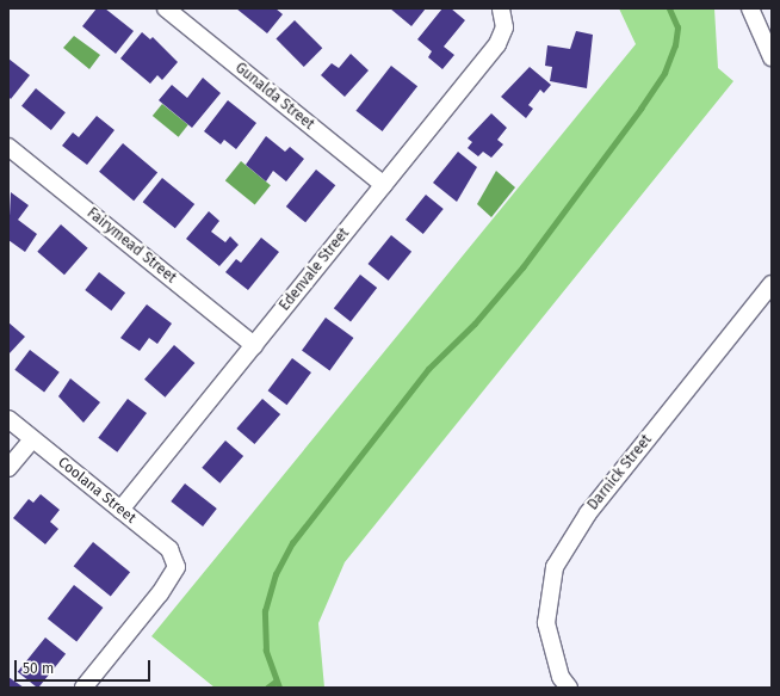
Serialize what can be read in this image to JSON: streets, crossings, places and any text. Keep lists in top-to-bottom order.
{
  "streets": {
    "street": [
      "Gunalda Street",
      "Fairymead Street",
      "Edenvale Street",
      "Darnick Street",
      "Coolana Street"
    ]
  },
  "crossings": [
    ["Gunalda Street", "Edenvale Street"],
    ["Fairymead Street", "Edenvale Street"],
    ["Edenvale Street", "Coolana Street"]
  ],
  "scale_bar": "50 m"
}
